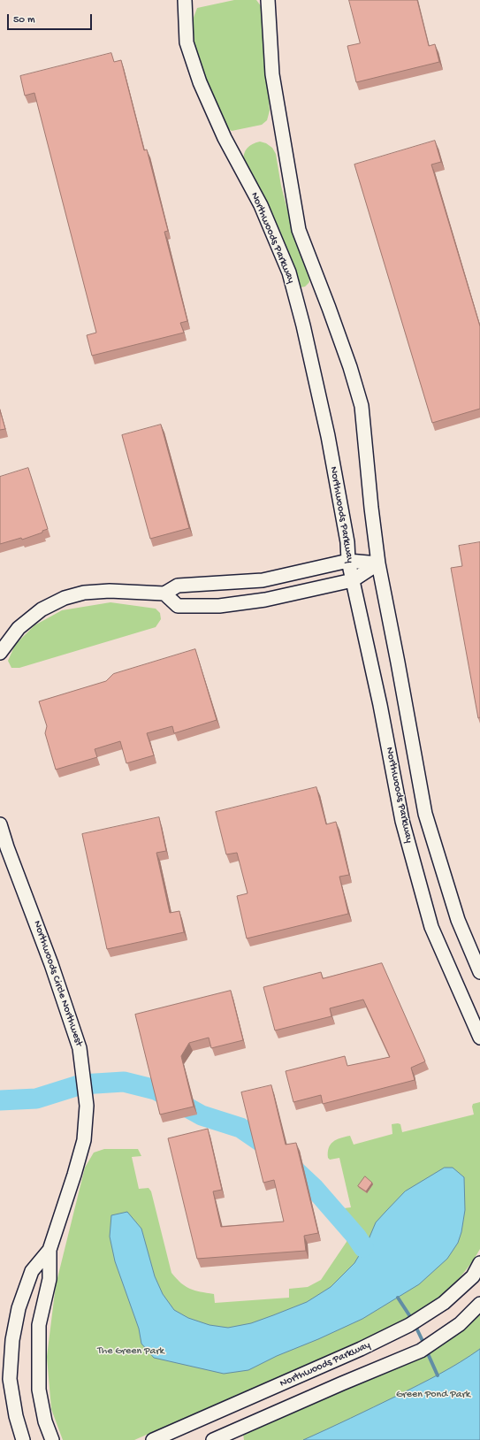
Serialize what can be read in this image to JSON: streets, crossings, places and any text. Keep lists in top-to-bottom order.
{
  "streets": {
    "street": ["Northwoods Parkway", "Northwoods Circle Northwest"]
  },
  "parks": ["The Green Park", "Green Pond Park"],
  "scale_bar": "50 m"
}
